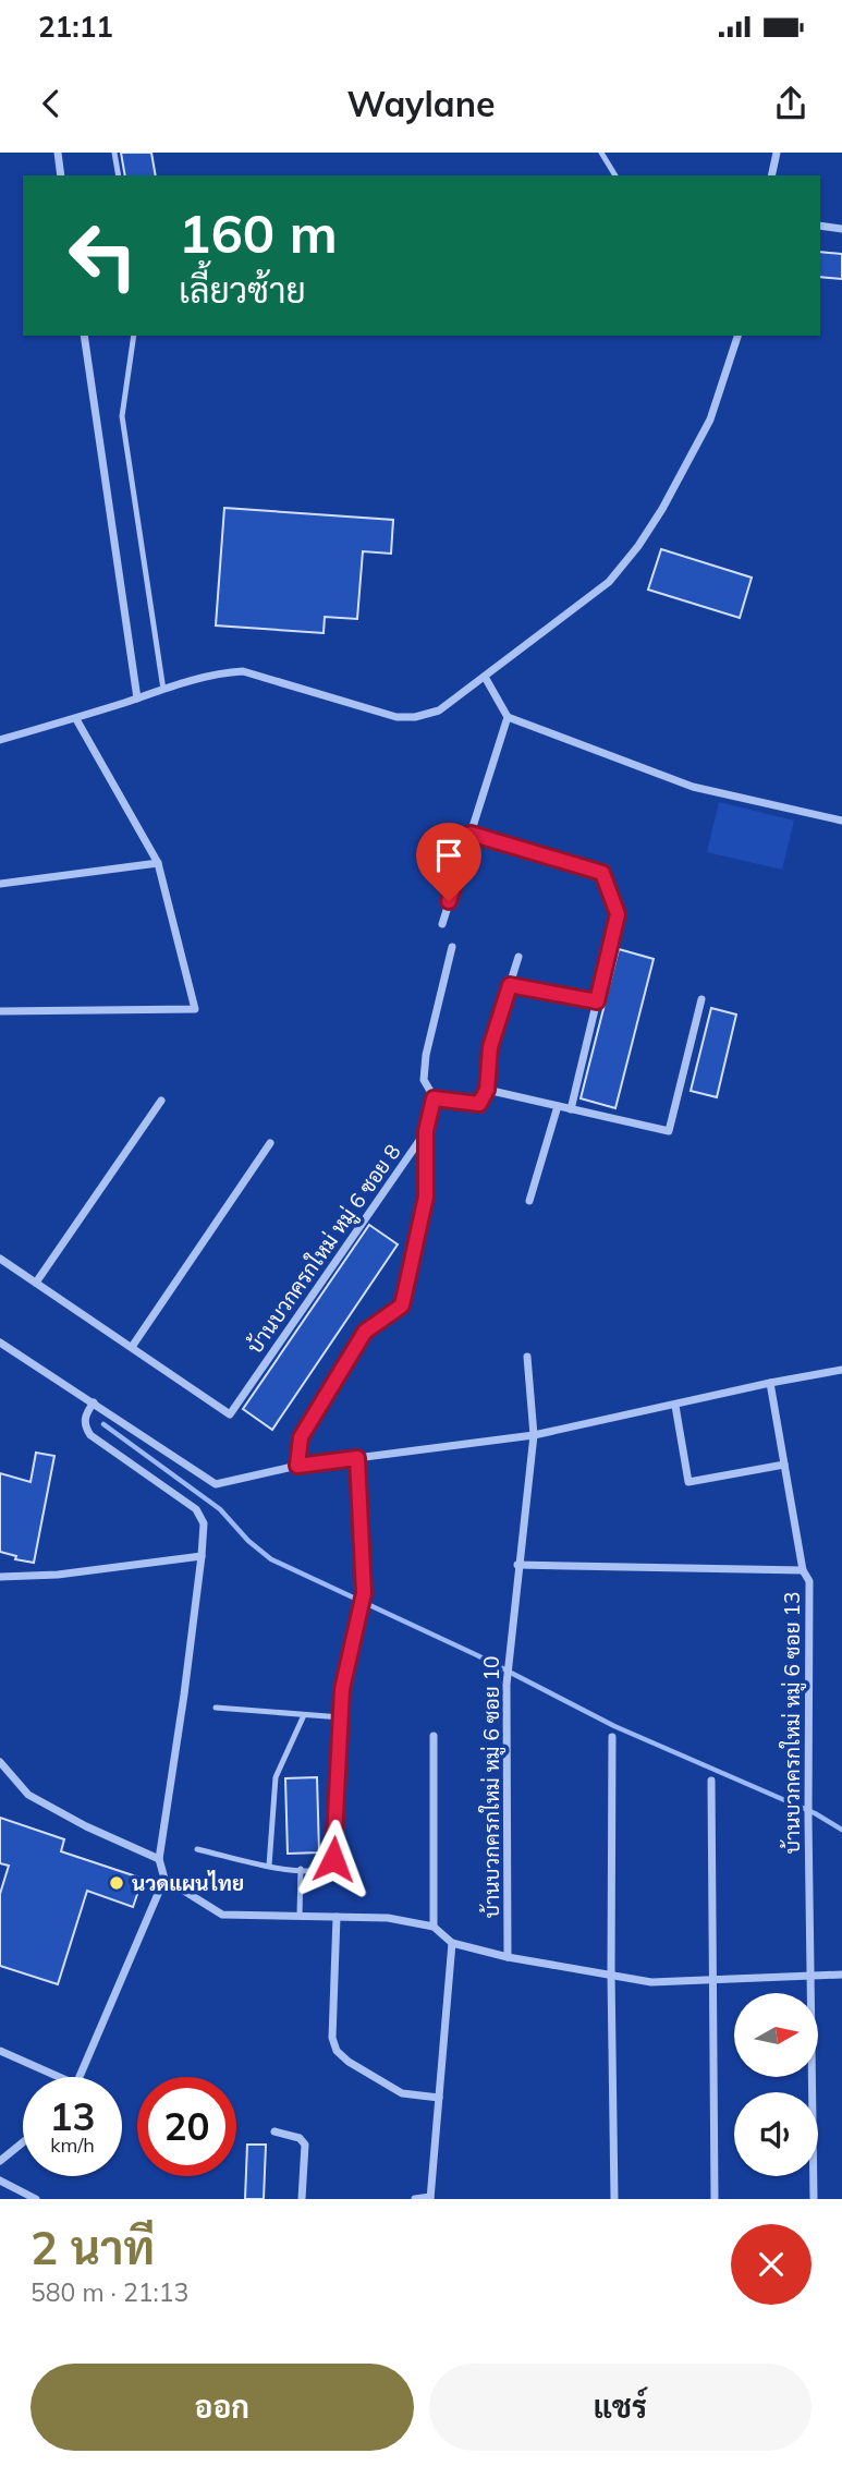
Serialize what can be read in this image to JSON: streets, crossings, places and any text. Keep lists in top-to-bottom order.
{
  "streets": {
    "street": ["บ้านบวกครกใหม่ หมู่ 6 ซอย 8", "บ้านบวกครกใหม่ หมู่ 6 ซอย 13", "บ้านบวกครกใหม่ หมู่ 6 ซอย 10"]
  },
  "places": ["นวดแผนไทย"],
  "north": "right",
  "page": {
    "status": "21:11",
    "header": "Waylane",
    "turn": ["160 m", "เลี้ยวซ้าย"],
    "speed": "13 km/h",
    "limit": "20",
    "heading": ["2 นาที", "580 m · 21:13"],
    "buttons": ["ออก", "แชร์"]
  }
}
